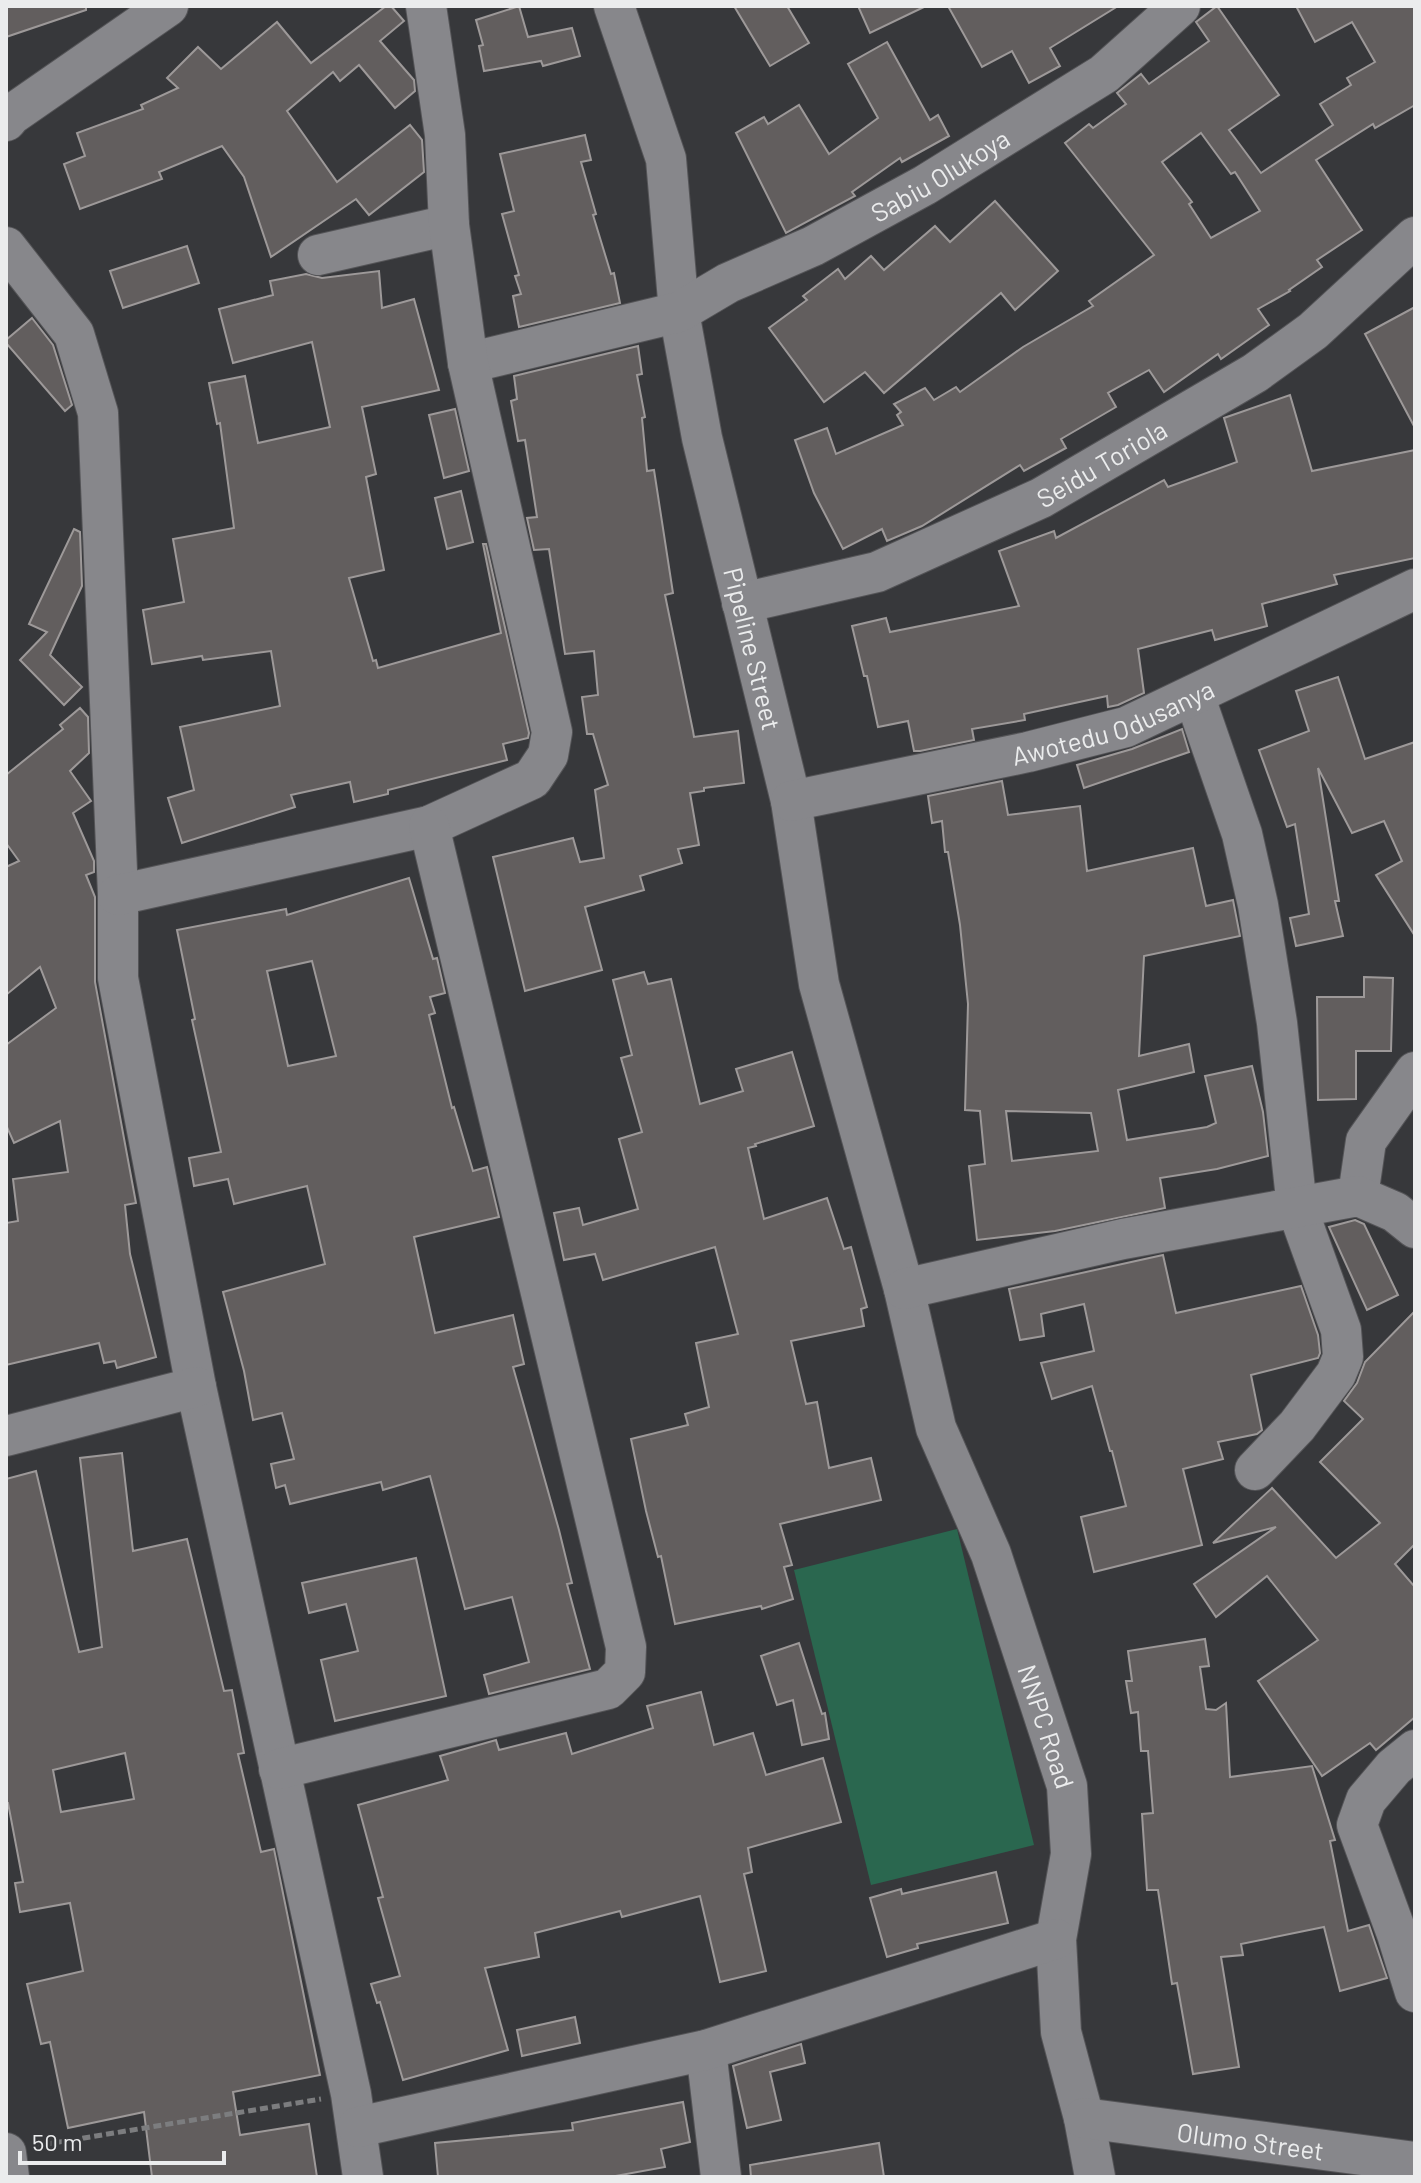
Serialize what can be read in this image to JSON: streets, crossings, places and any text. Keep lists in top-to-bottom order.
{
  "streets": {
    "street": [
      "Sabiu Olukoya",
      "Seidu Toriola",
      "Pipeline Street",
      "Awotedu Odusanya",
      "NNPC Road",
      "Olumo Street"
    ]
  },
  "crossings": [
    ["Sabiu Olukoya", "Pipeline Street"],
    ["Seidu Toriola", "Pipeline Street"],
    ["Pipeline Street", "Awotedu Odusanya"],
    ["Pipeline Street", "NNPC Road"],
    ["NNPC Road", "Olumo Street"]
  ],
  "scale_bar": "50 m"
}
